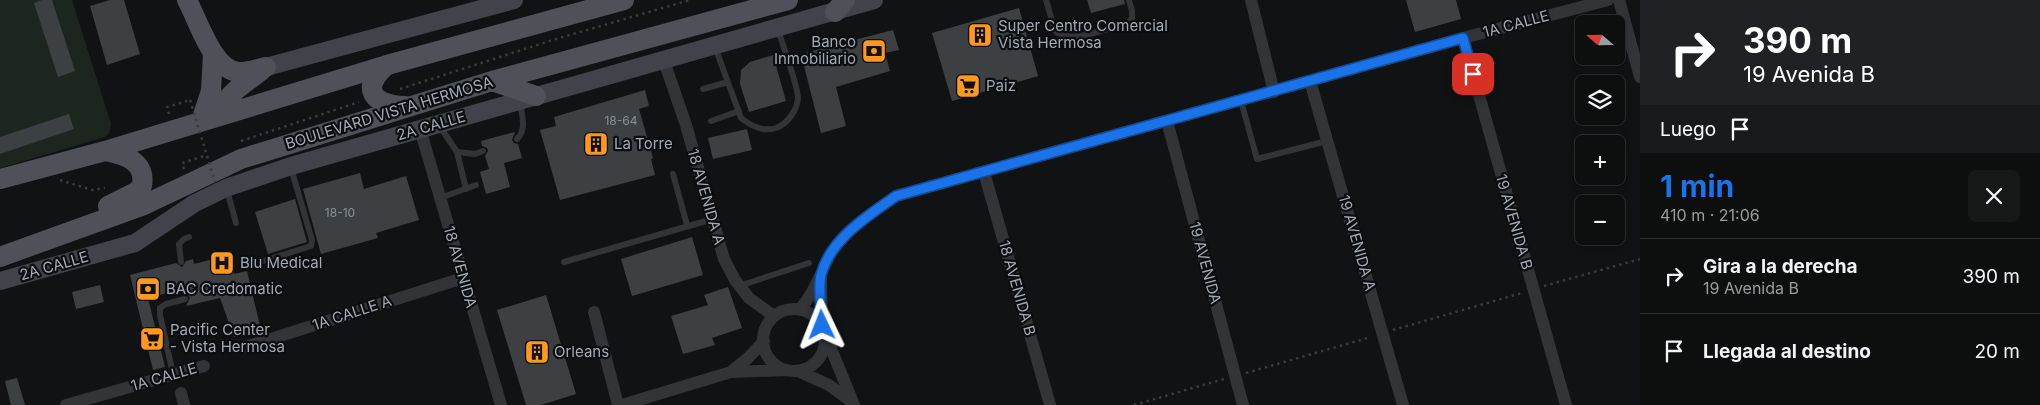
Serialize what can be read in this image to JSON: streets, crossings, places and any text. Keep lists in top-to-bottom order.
{
  "streets": {
    "main road": ["BOULEVARD VISTA HERMOSA"],
    "street": [
      "1A CALLE",
      "2A CALLE",
      "18 AVENIDA A",
      "19 AVENIDA B",
      "19 AVENIDA A",
      "19 AVENIDA",
      "18 AVENIDA",
      "18 AVENIDA B",
      "1A CALLE A"
    ]
  },
  "crossings": [
    ["1A CALLE", "18 AVENIDA A"],
    ["1A CALLE", "19 AVENIDA B"],
    ["1A CALLE", "19 AVENIDA A"],
    ["1A CALLE", "19 AVENIDA"],
    ["1A CALLE", "18 AVENIDA B"],
    ["2A CALLE", "18 AVENIDA A"],
    ["2A CALLE", "18 AVENIDA"],
    ["18 AVENIDA", "1A CALLE A"]
  ],
  "places": {
    "building": ["Super Centro Comercial Vista Hermosa", "La Torre", "Orleans"],
    "bank": ["Banco Inmobiliario", "BAC Credomatic"],
    "supermarket": ["Paiz", "Pacific Center - Vista Hermosa"],
    "hospital": ["Blu Medical"]
  },
  "house_numbers": ["18-64", "18-10"],
  "north": "left",
  "page": {
    "turn": ["390 m", "19 Avenida B"],
    "map_buttons": ["+", "−"],
    "then": "Luego",
    "heading": ["1 min", "410 m · 21:06"],
    "list": [
      {
        "name": "Gira a la derecha",
        "note": "19 Avenida B",
        "value": "390 m"
      },
      {
        "name": "Llegada al destino",
        "value": "20 m"
      }
    ]
  }
}
